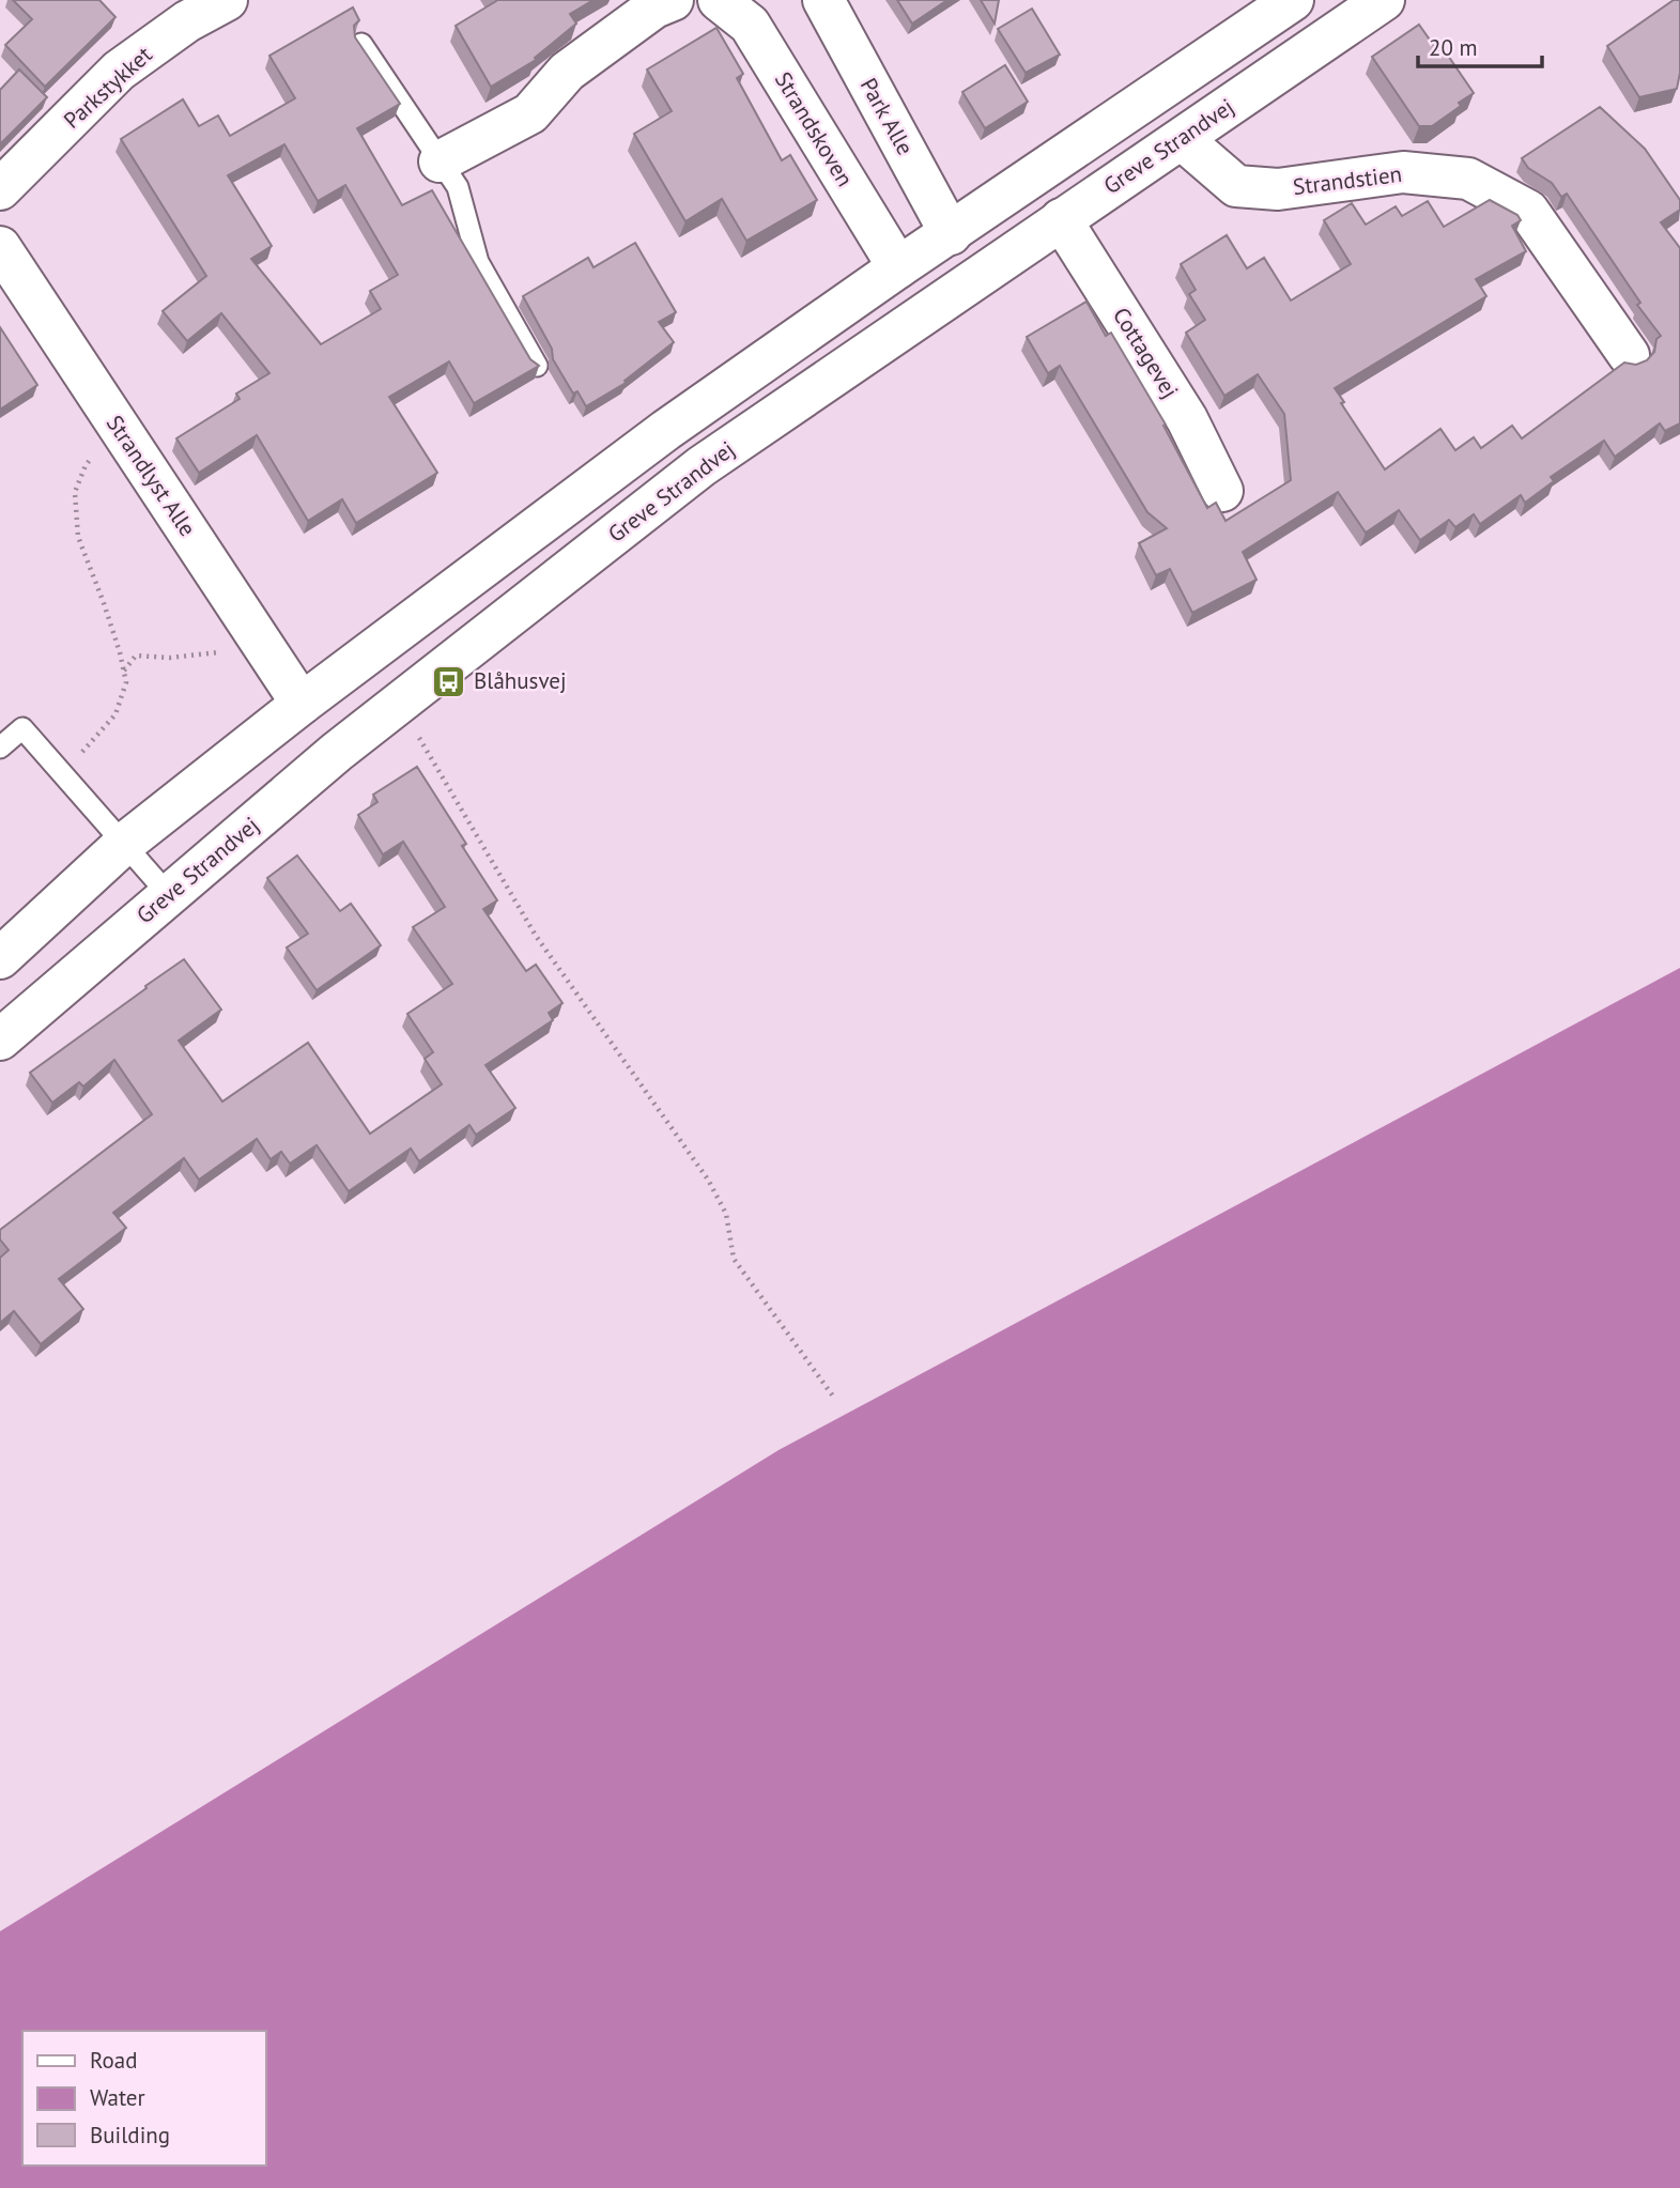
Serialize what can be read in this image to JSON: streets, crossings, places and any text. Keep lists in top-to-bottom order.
{
  "streets": {
    "main road": [
      "Parkstykket",
      "Park Alle",
      "Strandskoven",
      "Greve Strandvej",
      "Strandstien",
      "Cottagevej",
      "Strandlyst Alle"
    ]
  },
  "crossings": [
    ["Greve Strandvej", "Strandstien"],
    ["Greve Strandvej", "Cottagevej"]
  ],
  "places": {
    "bus stop": ["Blåhusvej"]
  },
  "legend": ["Road", "Water", "Building"],
  "scale_bar": "20 m"
}
